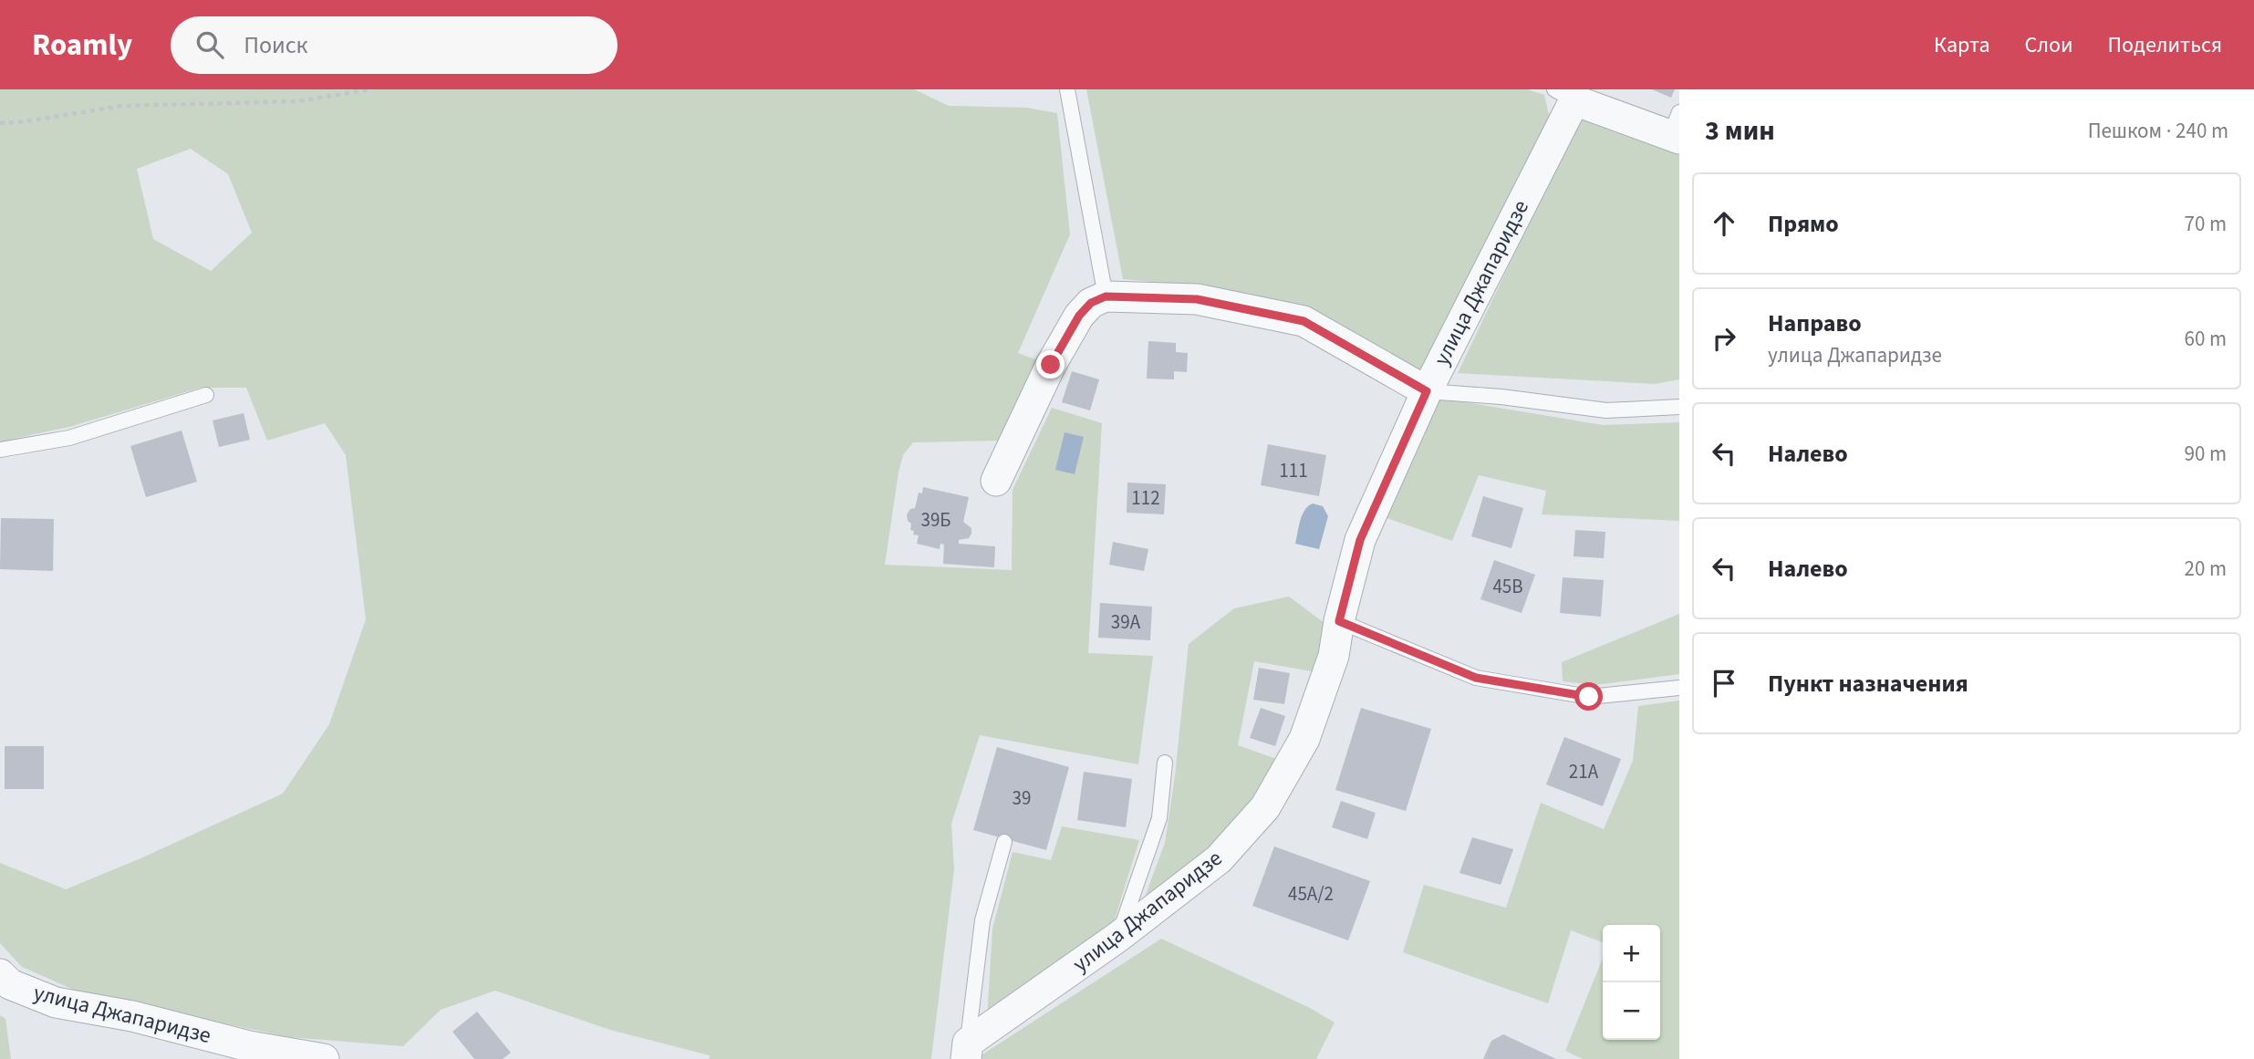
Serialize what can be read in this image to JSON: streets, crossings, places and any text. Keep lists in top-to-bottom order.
{
  "streets": {
    "street": ["улица Джапаридзе"]
  },
  "house_numbers": [
    "111",
    "112",
    "39Б",
    "45В",
    "39А",
    "21А",
    "39",
    "45А/2"
  ],
  "page": {
    "header": "Roamly",
    "search": "Поиск",
    "nav": ["Карта", "Слои", "Поделиться"],
    "heading": ["3 мин", "Пешком · 240 m"],
    "list": [
      ["Прямо", "70 m"],
      ["Направо", "улица Джапаридзе", "60 m"],
      ["Налево", "90 m"],
      ["Налево", "20 m"],
      "Пункт назначения"
    ],
    "map_buttons": ["+", "−"]
  }
}
